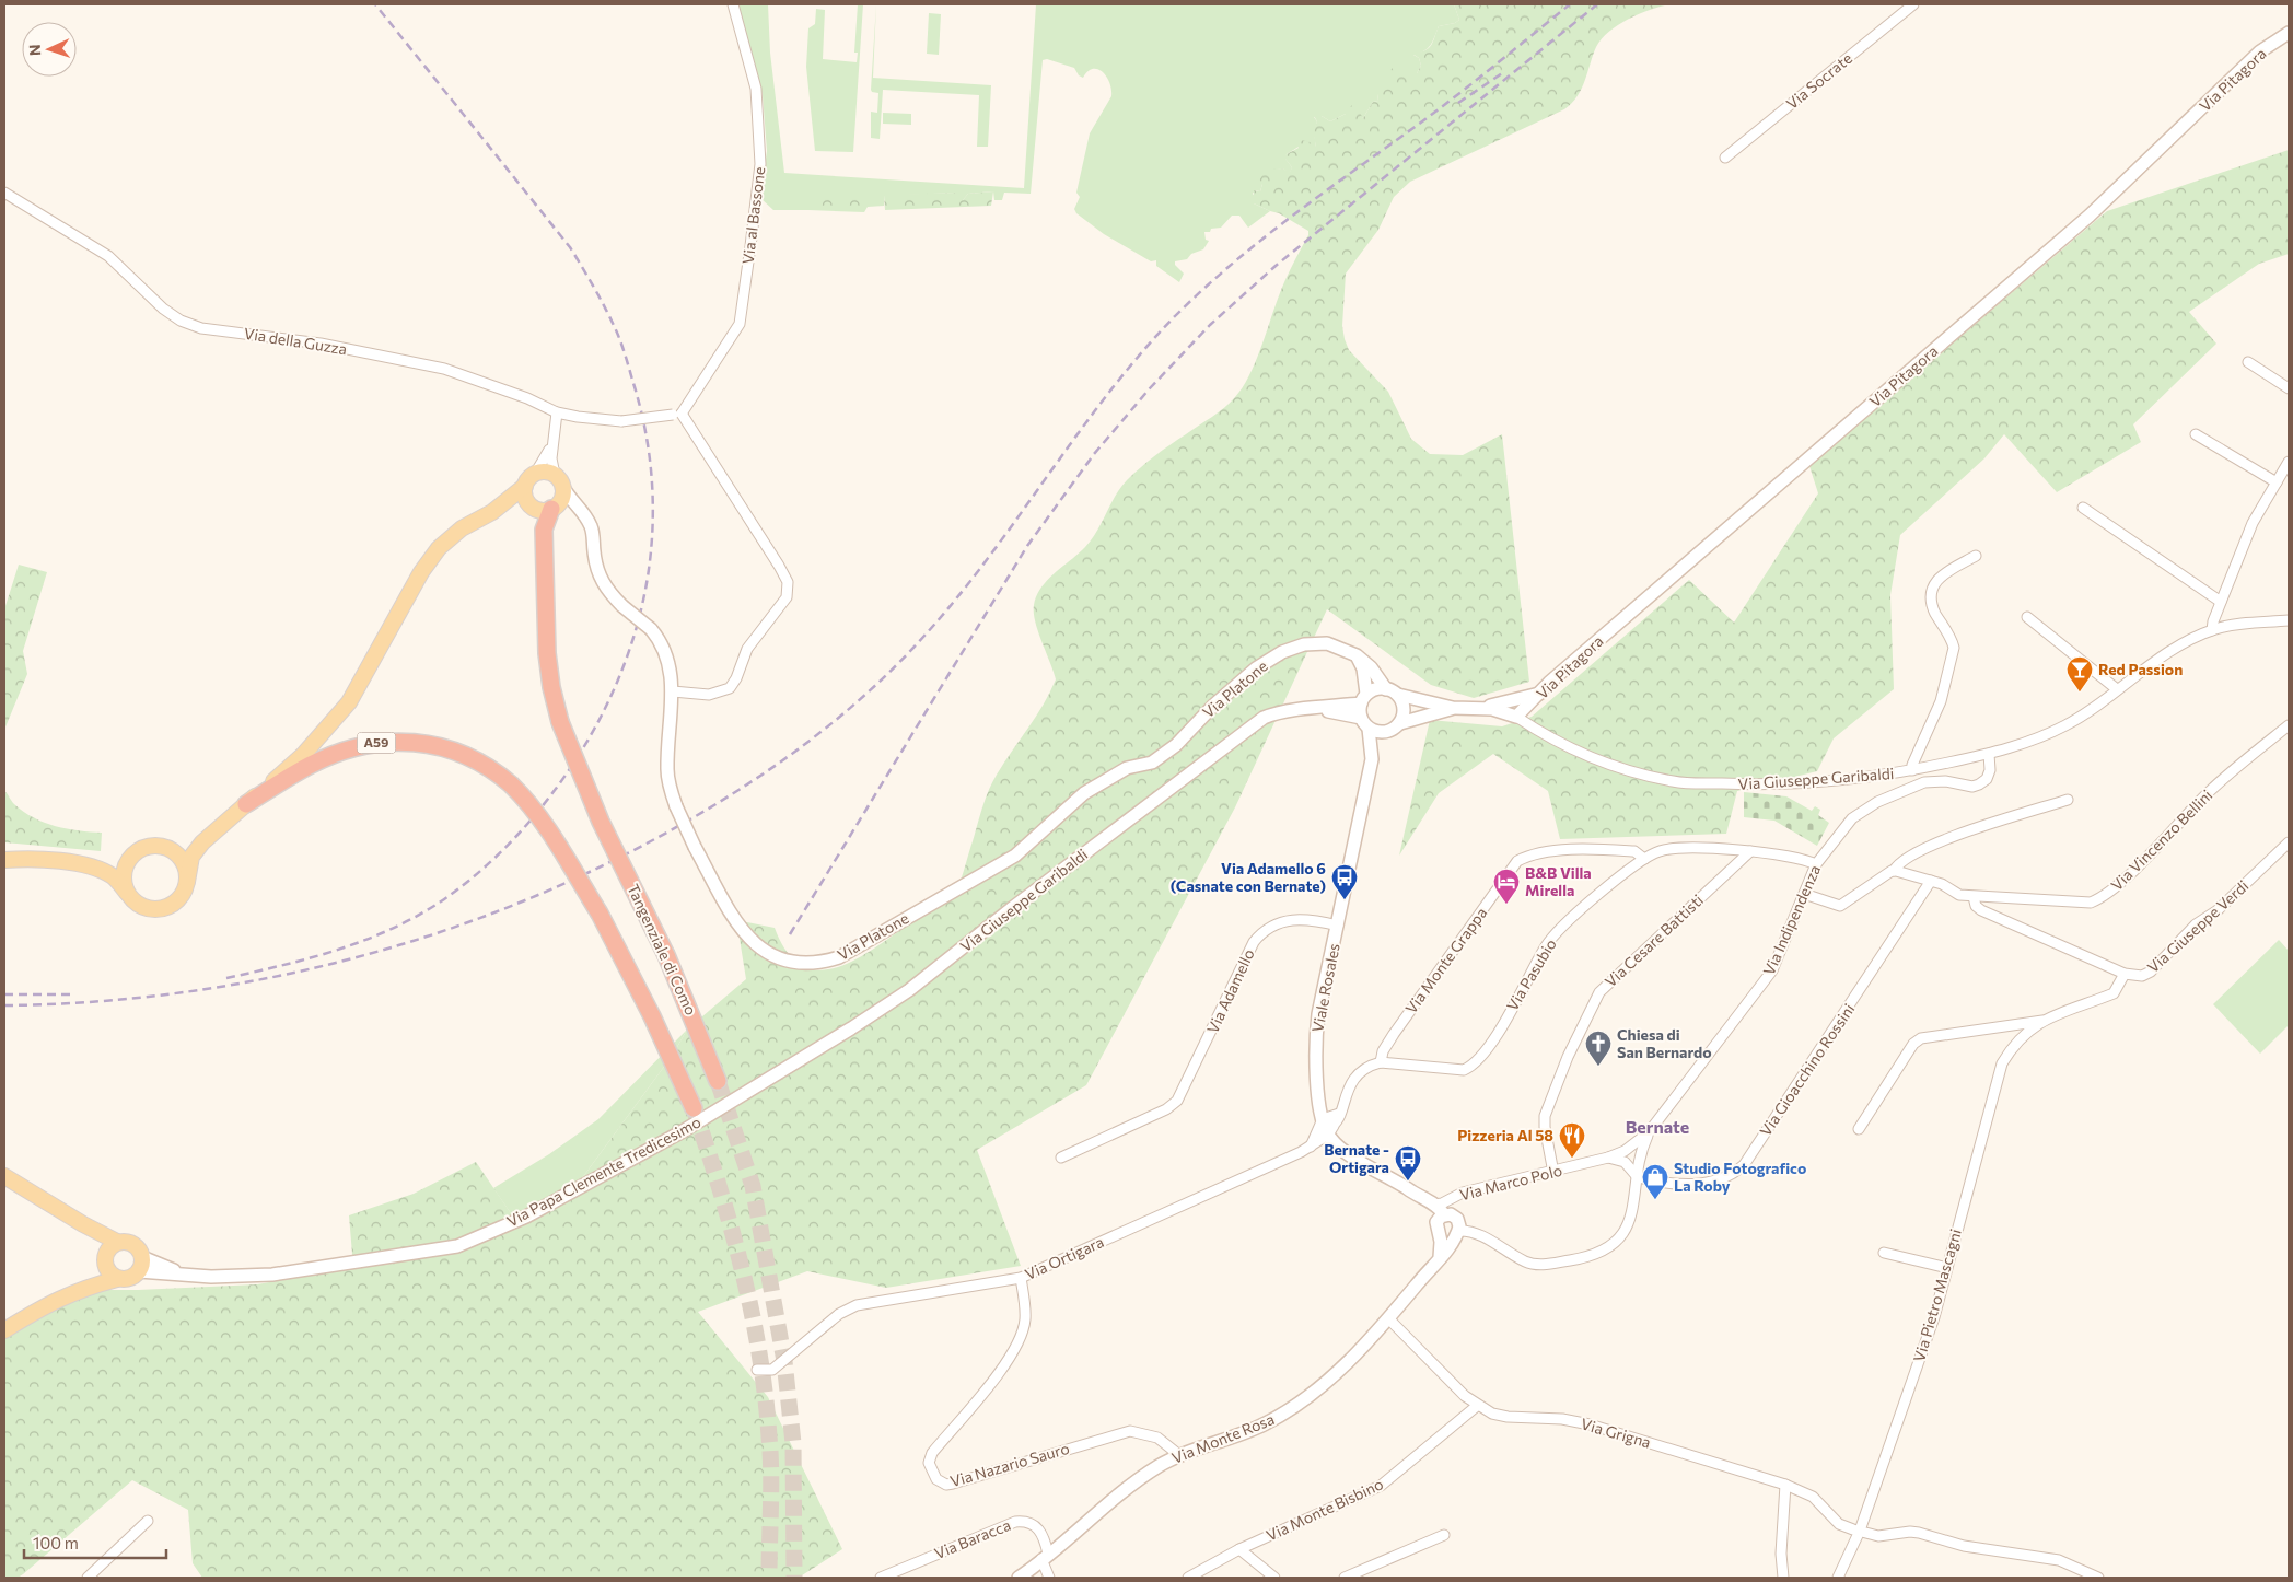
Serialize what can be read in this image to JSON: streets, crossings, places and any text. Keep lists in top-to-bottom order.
{
  "streets": {
    "highway": ["A59", "Tangenziale di Como"],
    "street": [
      "Via Pitagora",
      "Via Socrate",
      "Via al Bassone",
      "Via della Guzza",
      "Via Platone",
      "Via Giuseppe Garibaldi",
      "Via Vincenzo Bellini",
      "Via Indipendenza",
      "Via Giuseppe Verdi",
      "Via Cesare Battisti",
      "Via Monte Grappa",
      "Via Pasubio",
      "Viale Rosales",
      "Via Adamello",
      "Via Gioacchino Rossini",
      "Via Papa Clemente Tredicesimo",
      "Via Marco Polo",
      "Via Ortigara",
      "Via Pietro Mascagni",
      "Via Grigna",
      "Via Monte Rosa",
      "Via Nazario Sauro",
      "Via Monte Bisbino",
      "Via Baracca"
    ]
  },
  "crossings": [
    ["Via Pitagora", "Via Giuseppe Garibaldi"],
    ["Via al Bassone", "Via della Guzza"],
    ["Via Platone", "Tangenziale di Como"],
    ["Via Giuseppe Garibaldi", "Via Indipendenza"],
    ["Via Giuseppe Garibaldi", "Via Papa Clemente Tredicesimo"],
    ["Via Vincenzo Bellini", "Via Gioacchino Rossini"],
    ["Via Indipendenza", "Via Pasubio"],
    ["Via Indipendenza", "Via Marco Polo"],
    ["Via Giuseppe Verdi", "Via Pietro Mascagni"],
    ["Via Cesare Battisti", "Via Pasubio"],
    ["Via Cesare Battisti", "Via Marco Polo"],
    ["Via Monte Grappa", "Via Pasubio"],
    ["Viale Rosales", "Via Adamello"],
    ["Viale Rosales", "Via Ortigara"],
    ["Via Ortigara", "Via Nazario Sauro"],
    ["Via Pietro Mascagni", "Via Grigna"],
    ["Via Grigna", "Via Monte Rosa"],
    ["Via Grigna", "Via Monte Bisbino"],
    ["Via Monte Rosa", "Via Nazario Sauro"],
    ["Via Monte Rosa", "Via Baracca"]
  ],
  "districts": ["Bernate"],
  "places": {
    "bar": ["Red Passion"],
    "bus stop": ["Via Adamello 6 (Casnate con Bernate)", "Bernate - Ortigara"],
    "hotel": ["B&B Villa Mirella"],
    "church": ["Chiesa di San Bernardo"],
    "restaurant": ["Pizzeria Al 58"],
    "shop": ["Studio Fotografico La Roby"]
  },
  "scale_bar": "100 m",
  "north": "left"
}
